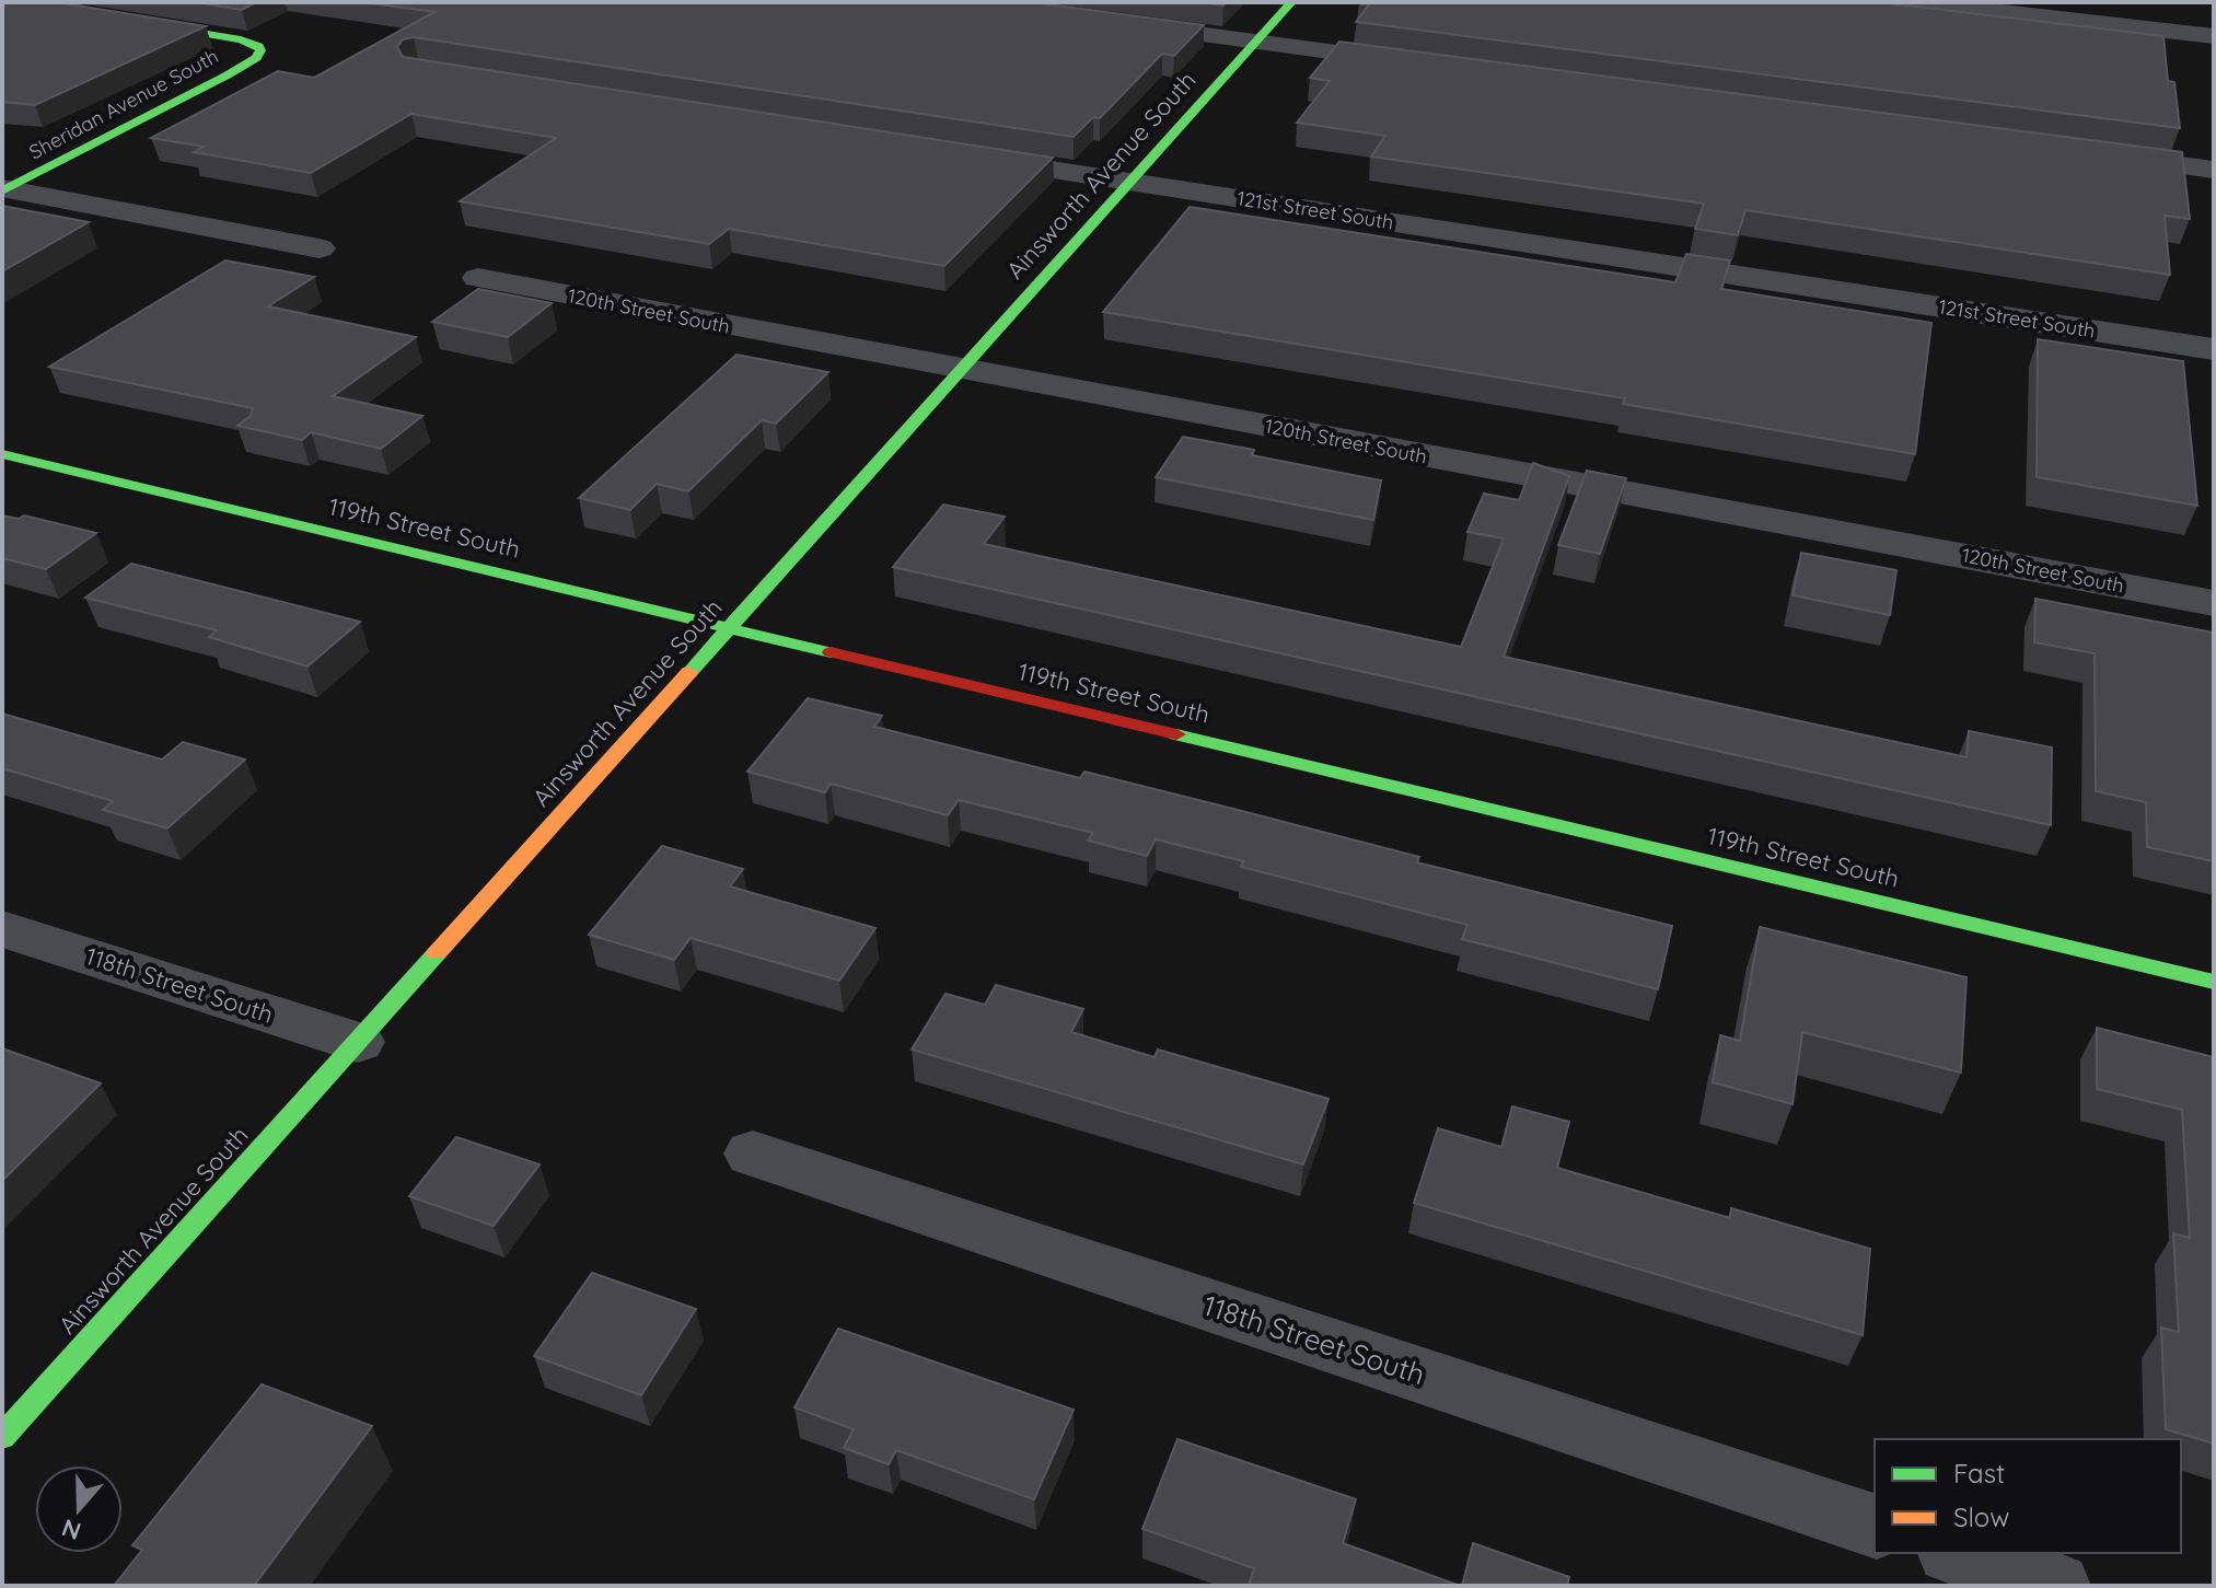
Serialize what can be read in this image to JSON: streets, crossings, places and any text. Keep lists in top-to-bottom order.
{
  "streets": {
    "street": [
      "Sheridan Avenue South",
      "Ainsworth Avenue South",
      "121st Street South",
      "120th Street South",
      "119th Street South",
      "118th Street South"
    ]
  },
  "crossings": [
    ["Ainsworth Avenue South", "121st Street South"],
    ["Ainsworth Avenue South", "120th Street South"],
    ["Ainsworth Avenue South", "119th Street South"],
    ["Ainsworth Avenue South", "118th Street South"]
  ],
  "legend": ["Fast", "Slow"],
  "north": "bottom"
}
